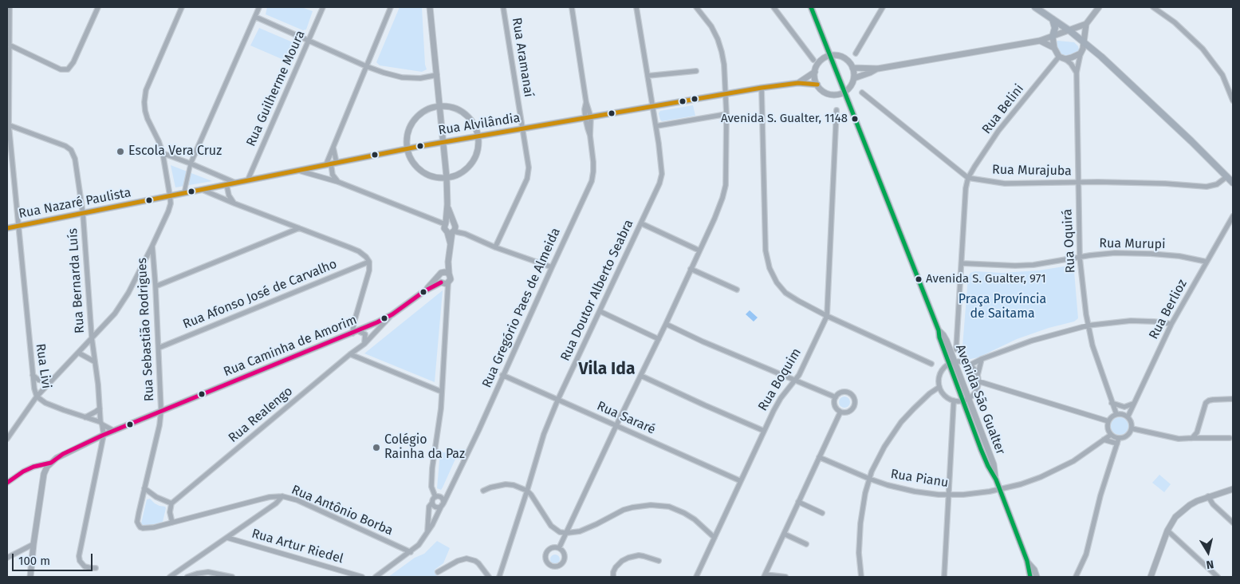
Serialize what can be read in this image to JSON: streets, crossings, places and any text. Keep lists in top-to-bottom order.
{
  "streets": {
    "street": [
      "Rua Aramanaí",
      "Rua Guilherme Moura",
      "Rua Belini",
      "Rua Alvilândia",
      "Rua Murajuba",
      "Rua Nazaré Paulista",
      "Rua Oquirá",
      "Rua Murupi",
      "Rua Bernarda Luís",
      "Rua Doutor Alberto Seabra",
      "Rua Afonso José de Carvalho",
      "Rua Gregório Paes de Almeida",
      "Rua Berlioz",
      "Rua Sebastião Rodrigues",
      "Rua Caminha de Amorim",
      "Rua Livi",
      "Rua Boquim",
      "Avenida São Gualter",
      "Rua Realengo",
      "Rua Sararé",
      "Rua Pianu",
      "Rua Antônio Borba",
      "Rua Artur Riedel"
    ]
  },
  "crossings": [
    ["Rua Aramanaí", "Rua Alvilândia"],
    ["Rua Guilherme Moura", "Rua Alvilândia"],
    ["Rua Belini", "Rua Murajuba"],
    ["Rua Belini", "Rua Oquirá"],
    ["Rua Alvilândia", "Rua Nazaré Paulista"],
    ["Rua Alvilândia", "Rua Doutor Alberto Seabra"],
    ["Rua Alvilândia", "Rua Gregório Paes de Almeida"],
    ["Rua Alvilândia", "Rua Sebastião Rodrigues"],
    ["Rua Murajuba", "Rua Oquirá"],
    ["Rua Nazaré Paulista", "Rua Bernarda Luís"],
    ["Rua Nazaré Paulista", "Rua Sebastião Rodrigues"],
    ["Rua Nazaré Paulista", "Rua Livi"],
    ["Rua Oquirá", "Rua Murupi"],
    ["Rua Oquirá", "Rua Berlioz"],
    ["Rua Oquirá", "Rua Pianu"],
    ["Rua Murupi", "Rua Berlioz"],
    ["Rua Bernarda Luís", "Rua Caminha de Amorim"],
    ["Rua Bernarda Luís", "Rua Livi"],
    ["Rua Doutor Alberto Seabra", "Rua Sararé"],
    ["Rua Afonso José de Carvalho", "Rua Sebastião Rodrigues"],
    ["Rua Gregório Paes de Almeida", "Rua Sararé"],
    ["Rua Gregório Paes de Almeida", "Rua Antônio Borba"],
    ["Rua Berlioz", "Rua Pianu"],
    ["Rua Sebastião Rodrigues", "Rua Caminha de Amorim"],
    ["Rua Caminha de Amorim", "Rua Realengo"],
    ["Rua Boquim", "Rua Sararé"],
    ["Avenida São Gualter", "Rua Pianu"],
    ["Rua Antônio Borba", "Rua Artur Riedel"]
  ],
  "districts": ["Vila Ida"],
  "parks": ["Praça Província de Saitama"],
  "places": [
    "Avenida S. Gualter, 1148",
    "Escola Vera Cruz",
    "Avenida S. Gualter, 971",
    "Colégio Rainha da Paz"
  ],
  "scale_bar": "100 m",
  "north": "bottom"
}
